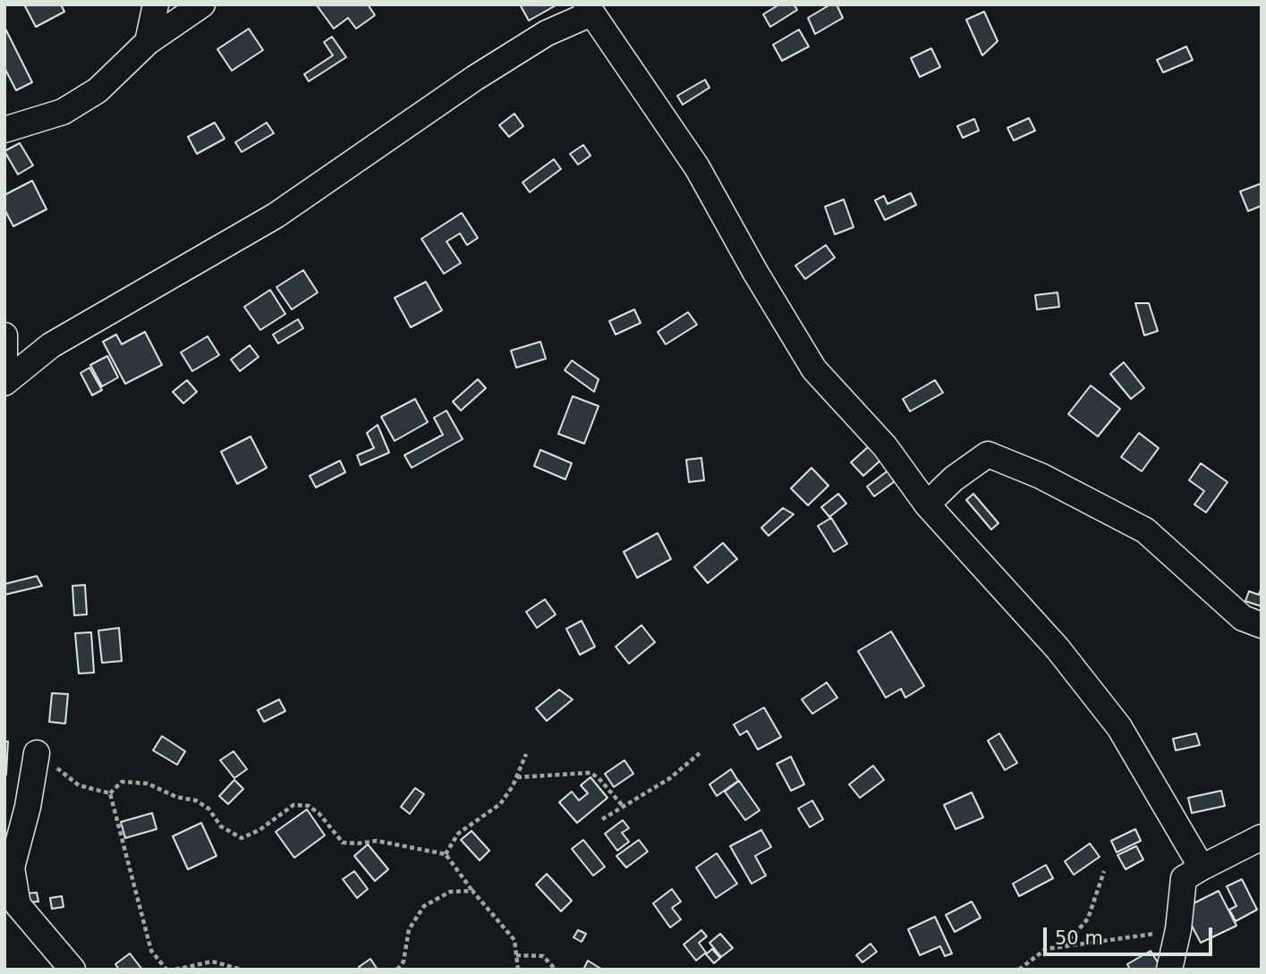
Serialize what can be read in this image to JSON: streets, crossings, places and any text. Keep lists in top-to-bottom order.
{
  "scale_bar": "50 m"
}
